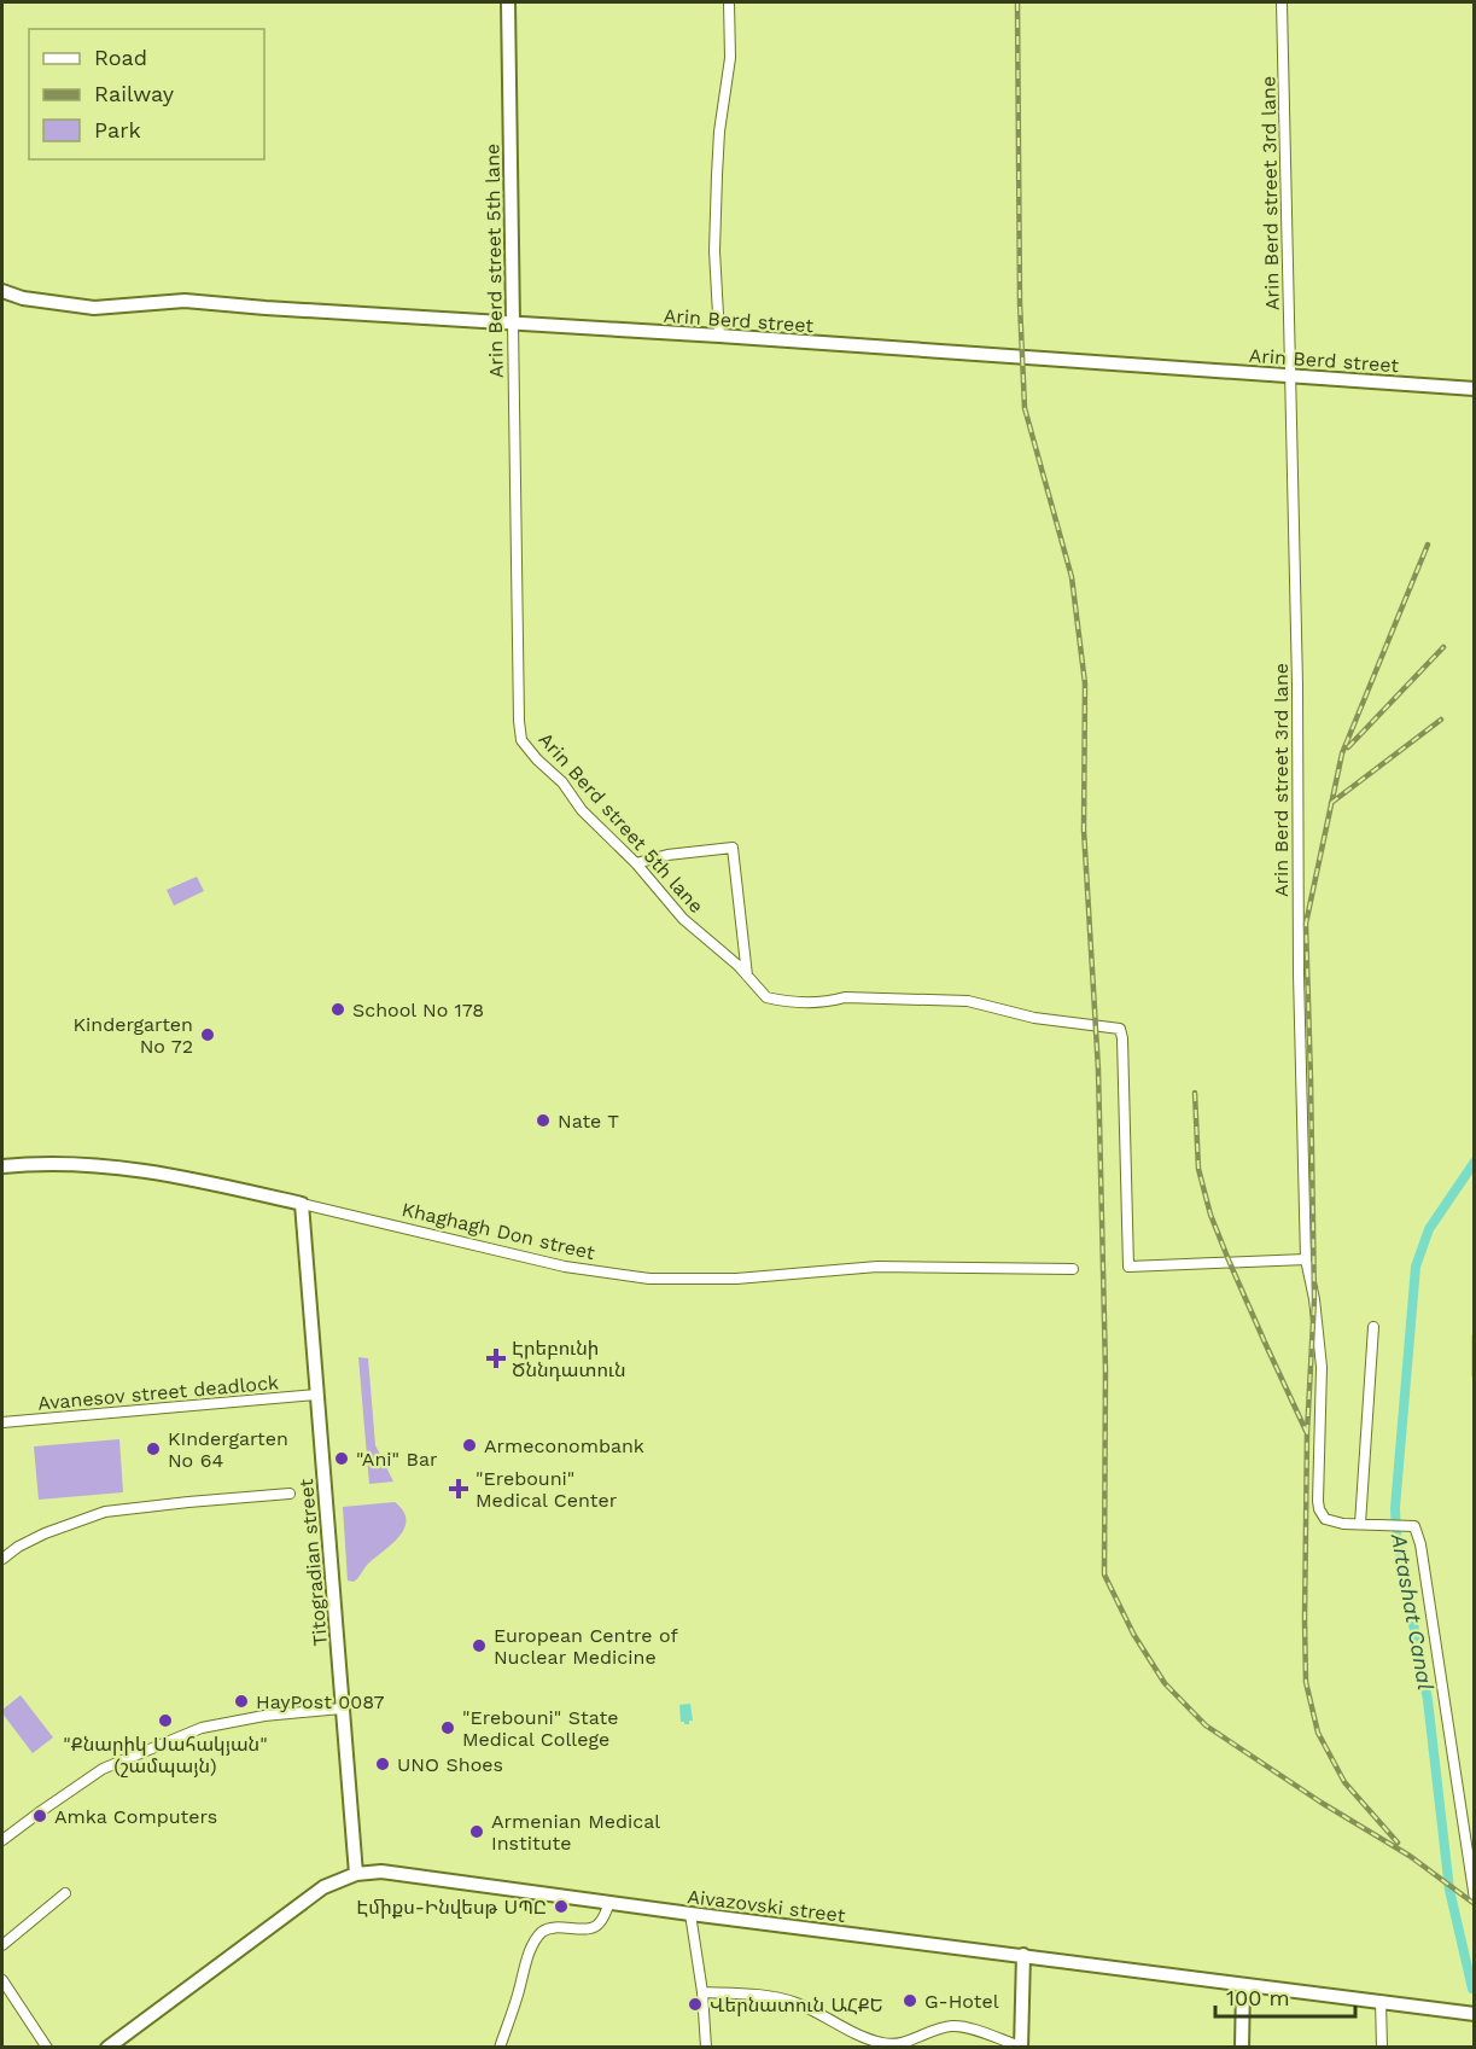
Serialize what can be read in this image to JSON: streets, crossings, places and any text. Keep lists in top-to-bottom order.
{
  "streets": {
    "street": [
      "Arin Berd street 3rd lane",
      "Arin Berd street 5th lane",
      "Arin Berd street",
      "Khaghagh Don street",
      "Avanesov street deadlock",
      "Titogradian street",
      "Aivazovski street"
    ]
  },
  "crossings": [
    ["Arin Berd street 3rd lane", "Arin Berd street 5th lane"],
    ["Arin Berd street 3rd lane", "Arin Berd street"],
    ["Arin Berd street 5th lane", "Arin Berd street"],
    ["Khaghagh Don street", "Titogradian street"],
    ["Avanesov street deadlock", "Titogradian street"],
    ["Titogradian street", "Aivazovski street"]
  ],
  "water": ["Artashat Canal"],
  "places": {
    "other": [
      "School No 178",
      "Kindergarten No 72",
      "Nate T",
      "Armeconombank",
      "KIndergarten No 64",
      "\"Ani\" Bar",
      "European Centre of Nuclear Medicine",
      "HayPost 0087",
      "\"Քնարիկ Սահակյան\" (շամպայն)",
      "\"Erebouni\" State Medical College",
      "UNO Shoes",
      "Amka Computers",
      "Armenian Medical Institute",
      "Էմիքս-Ինվեսթ ՍՊԸ",
      "G-Hotel",
      "Վերնատուն ԱՀՔԵ"
    ],
    "health": ["Էրեբունի Ծննդատուն", "\"Erebouni\" Medical Center"]
  },
  "legend": ["Road", "Railway", "Park"],
  "scale_bar": "100 m"
}
